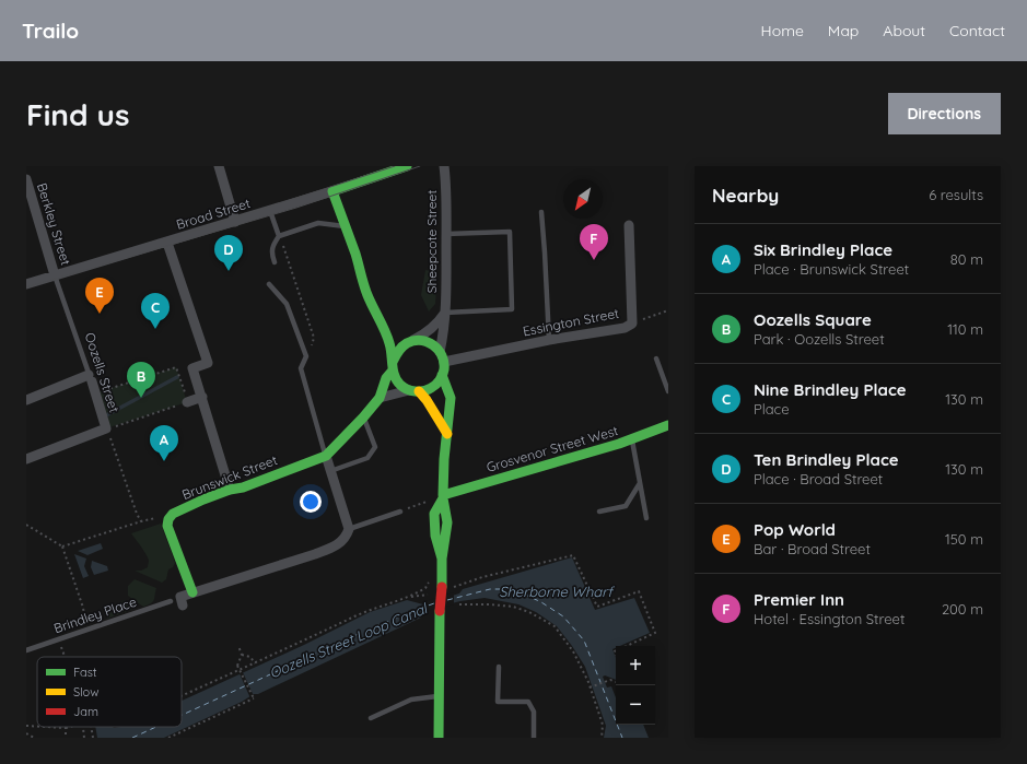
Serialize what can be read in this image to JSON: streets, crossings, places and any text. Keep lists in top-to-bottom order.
{
  "streets": {
    "street": [
      "Broad Street",
      "Berkley Street",
      "Sheepcote Street",
      "Essington Street",
      "Oozells Street",
      "Grosvenor Street West",
      "Brunswick Street"
    ],
    "lane": ["Brindley Place"]
  },
  "crossings": [
    ["Broad Street", "Berkley Street"],
    ["Broad Street", "Oozells Street"],
    ["Berkley Street", "Oozells Street"],
    ["Sheepcote Street", "Essington Street"]
  ],
  "water": ["Sherborne Wharf", "Oozells Street Loop Canal"],
  "legend": ["Fast", "Slow", "Jam"],
  "north": "bottom left",
  "page": {
    "header": "Trailo",
    "nav": [
      "Home",
      "Map",
      "About",
      "Contact"
    ],
    "buttons": "Directions",
    "title": "Find us",
    "heading": ["Nearby", "6 results"],
    "list": [
      {
        "mark": "A",
        "name": "Six Brindley Place",
        "note": "Place · Brunswick Street",
        "value": "80 m"
      },
      {
        "mark": "B",
        "name": "Oozells Square",
        "note": "Park · Oozells Street",
        "value": "110 m"
      },
      {
        "mark": "C",
        "name": "Nine Brindley Place",
        "note": "Place",
        "value": "130 m"
      },
      {
        "mark": "D",
        "name": "Ten Brindley Place",
        "note": "Place · Broad Street",
        "value": "130 m"
      },
      {
        "mark": "E",
        "name": "Pop World",
        "note": "Bar · Broad Street",
        "value": "150 m"
      },
      {
        "mark": "F",
        "name": "Premier Inn",
        "note": "Hotel · Essington Street",
        "value": "200 m"
      }
    ],
    "pins": [
      "F",
      "D",
      "E",
      "C",
      "B",
      "A"
    ],
    "map_buttons": ["+", "−"]
  }
}
